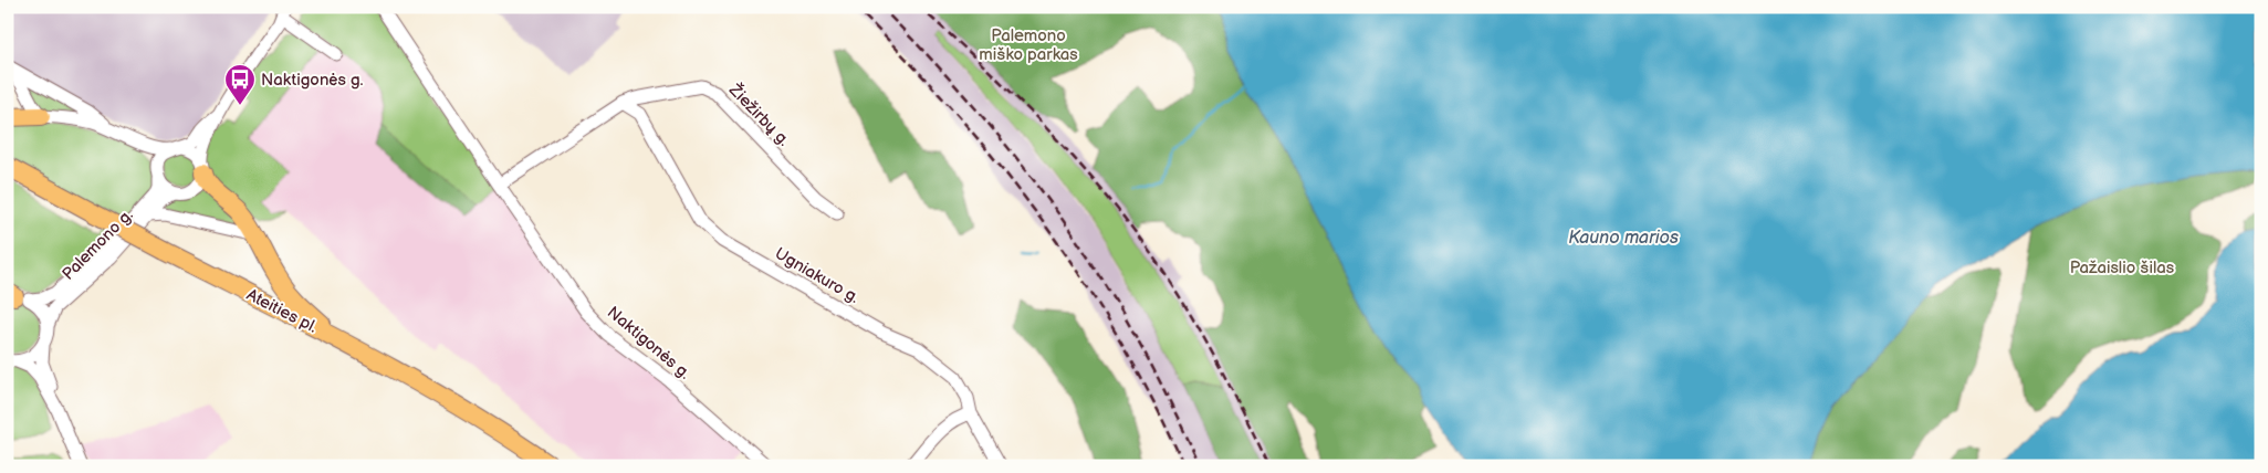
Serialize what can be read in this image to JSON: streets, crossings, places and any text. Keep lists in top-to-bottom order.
{
  "streets": {
    "highway": ["Ateities pl."],
    "street": [
      "Žiežirbų g.",
      "Palemono g.",
      "Ugniakuro g.",
      "Naktigonės g."
    ]
  },
  "crossings": [
    ["Žiežirbų g.", "Ugniakuro g."],
    ["Žiežirbų g.", "Naktigonės g."]
  ],
  "water": ["Kauno marios"],
  "parks": ["Palemono miško parkas", "Pažaislio šilas"],
  "places": {
    "bus stop": ["Naktigonės g."]
  }
}
